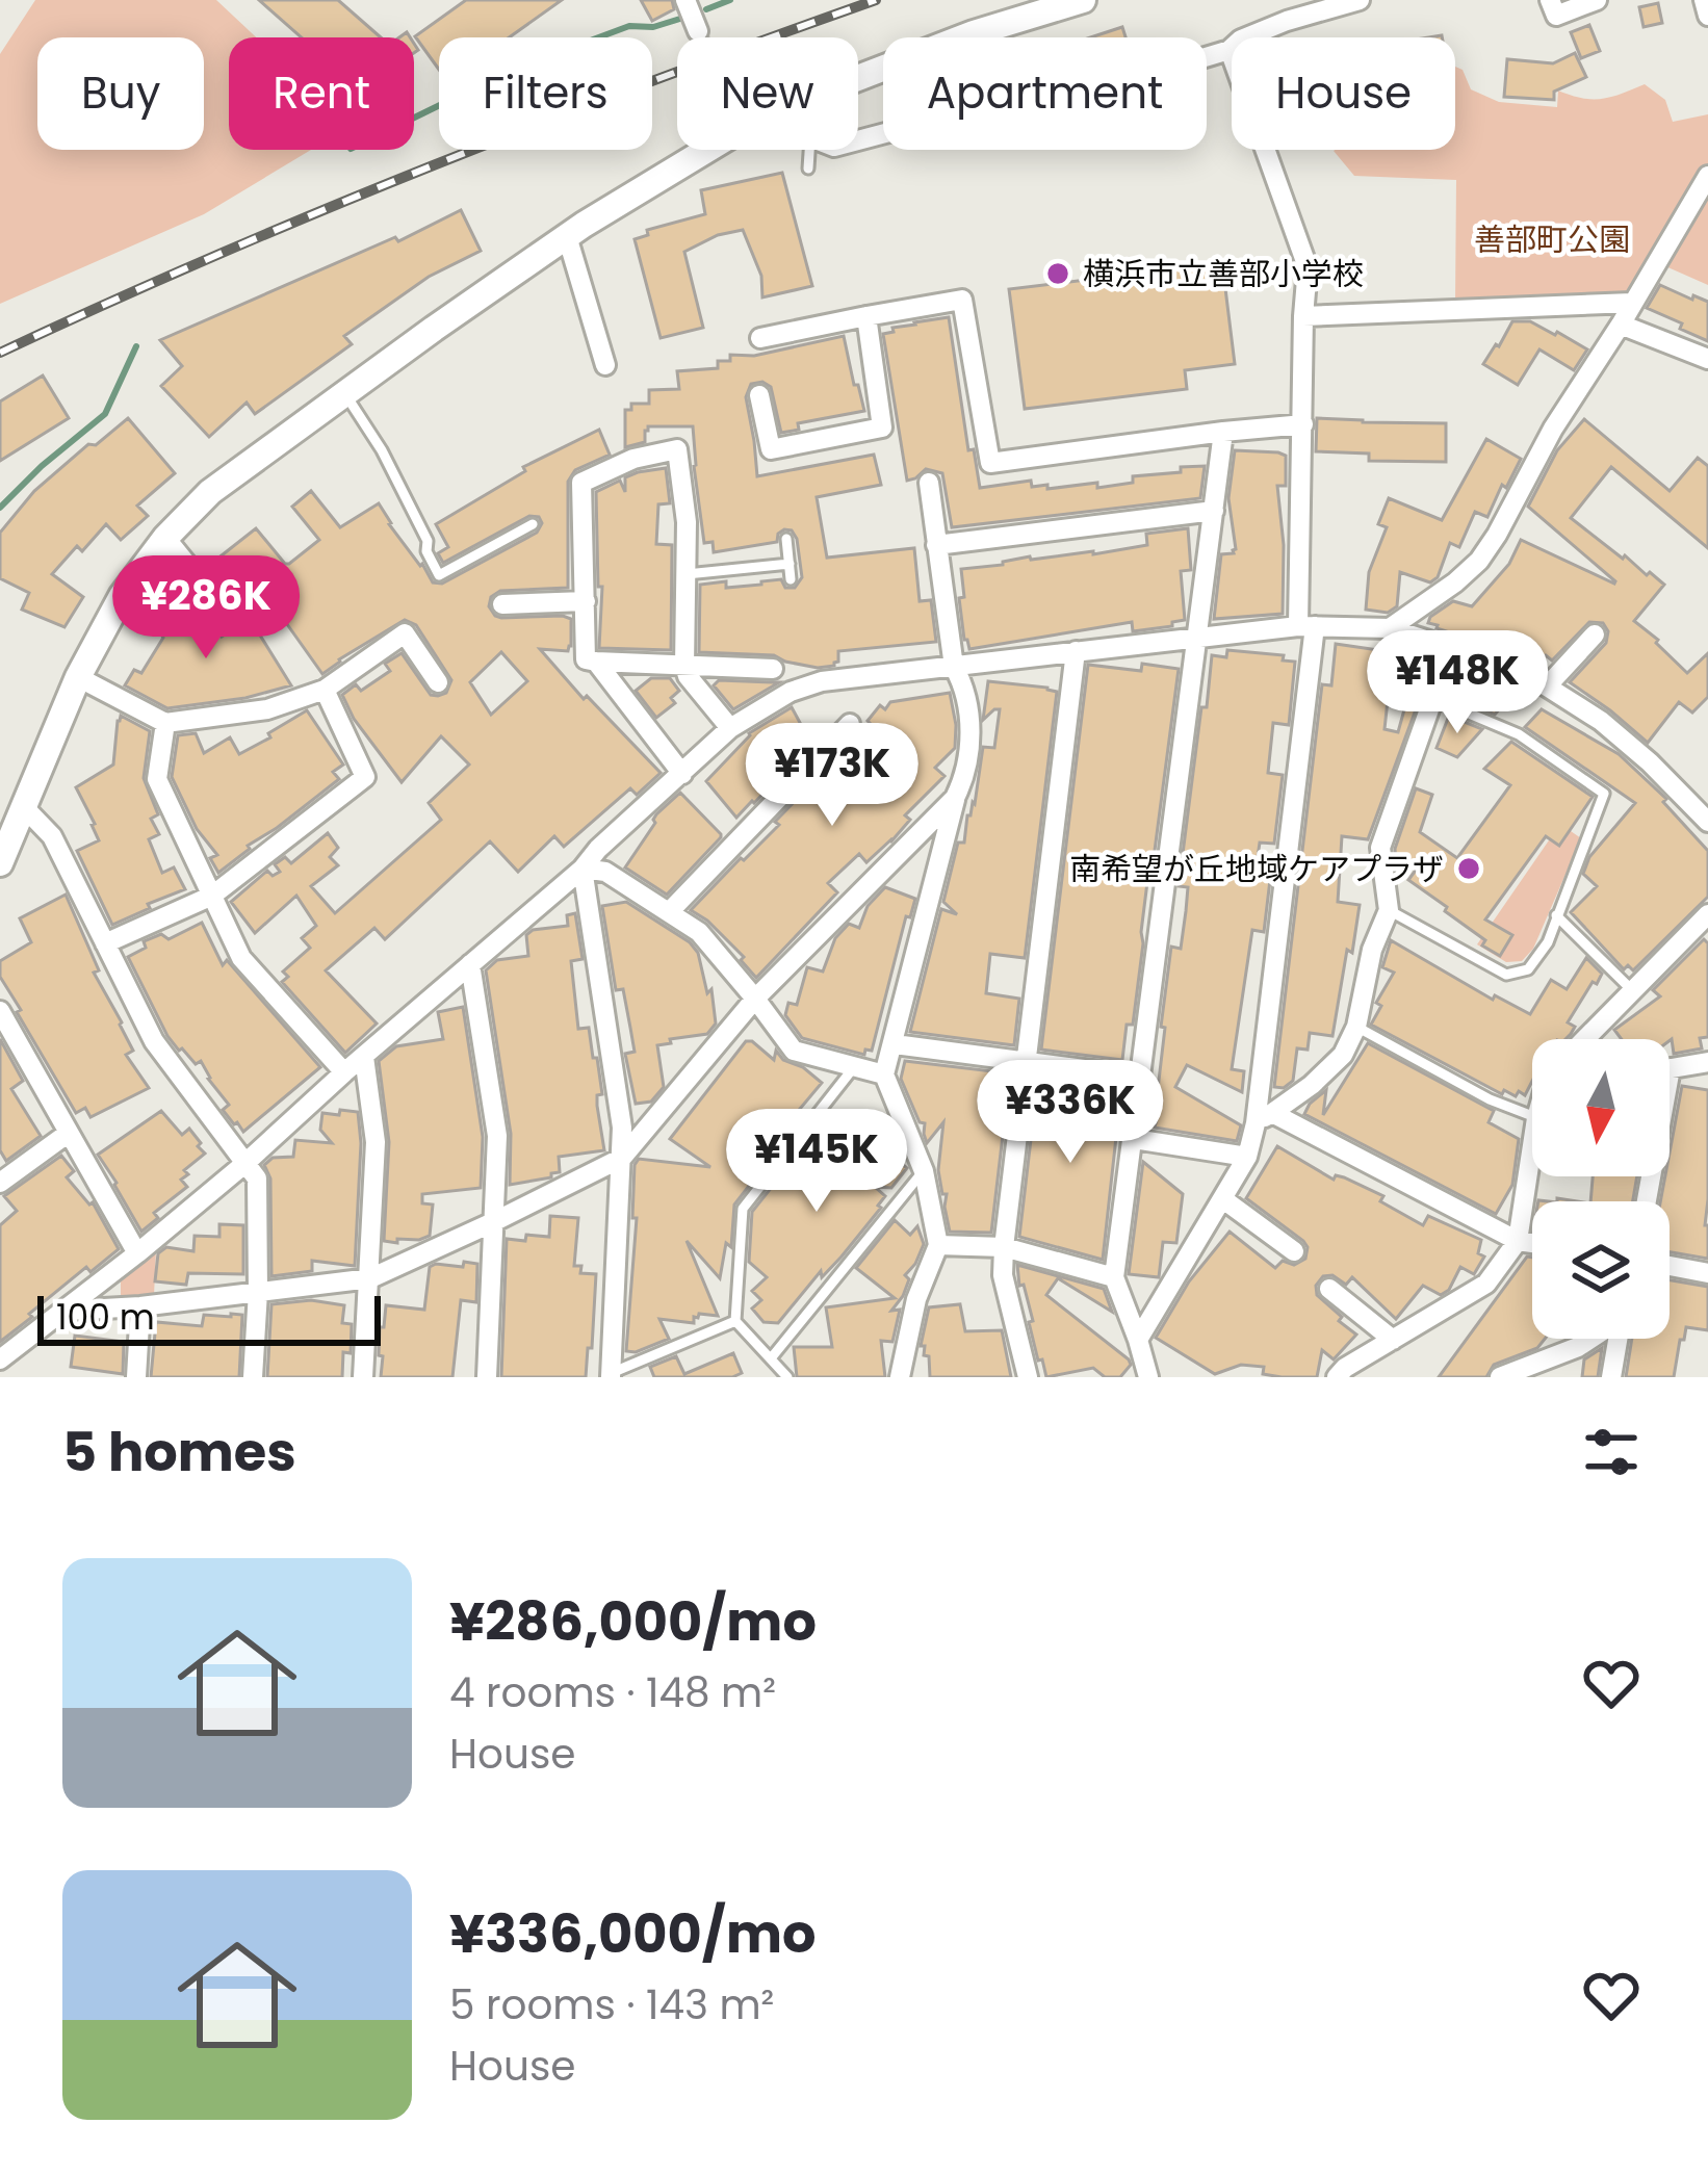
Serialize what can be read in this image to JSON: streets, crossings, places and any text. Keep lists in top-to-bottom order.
{
  "parks": ["善部町公園"],
  "places": ["横浜市立善部小学校", "南希望が丘地域ケアプラザ"],
  "scale_bar": "100 m",
  "north": "bottom",
  "page": {
    "chip": [
      "Buy",
      "Rent",
      "Filters",
      "New",
      "Apartment",
      "House"
    ],
    "price": [
      "¥286K",
      "¥148K",
      "¥173K",
      "¥336K",
      "¥145K"
    ],
    "scale": "100 m",
    "heading": "5 homes",
    "list": [
      {
        "name": "¥286,000/mo",
        "note": "4 rooms · 148 m² · House"
      },
      {
        "name": "¥336,000/mo",
        "note": "5 rooms · 143 m² · House"
      }
    ]
  }
}
